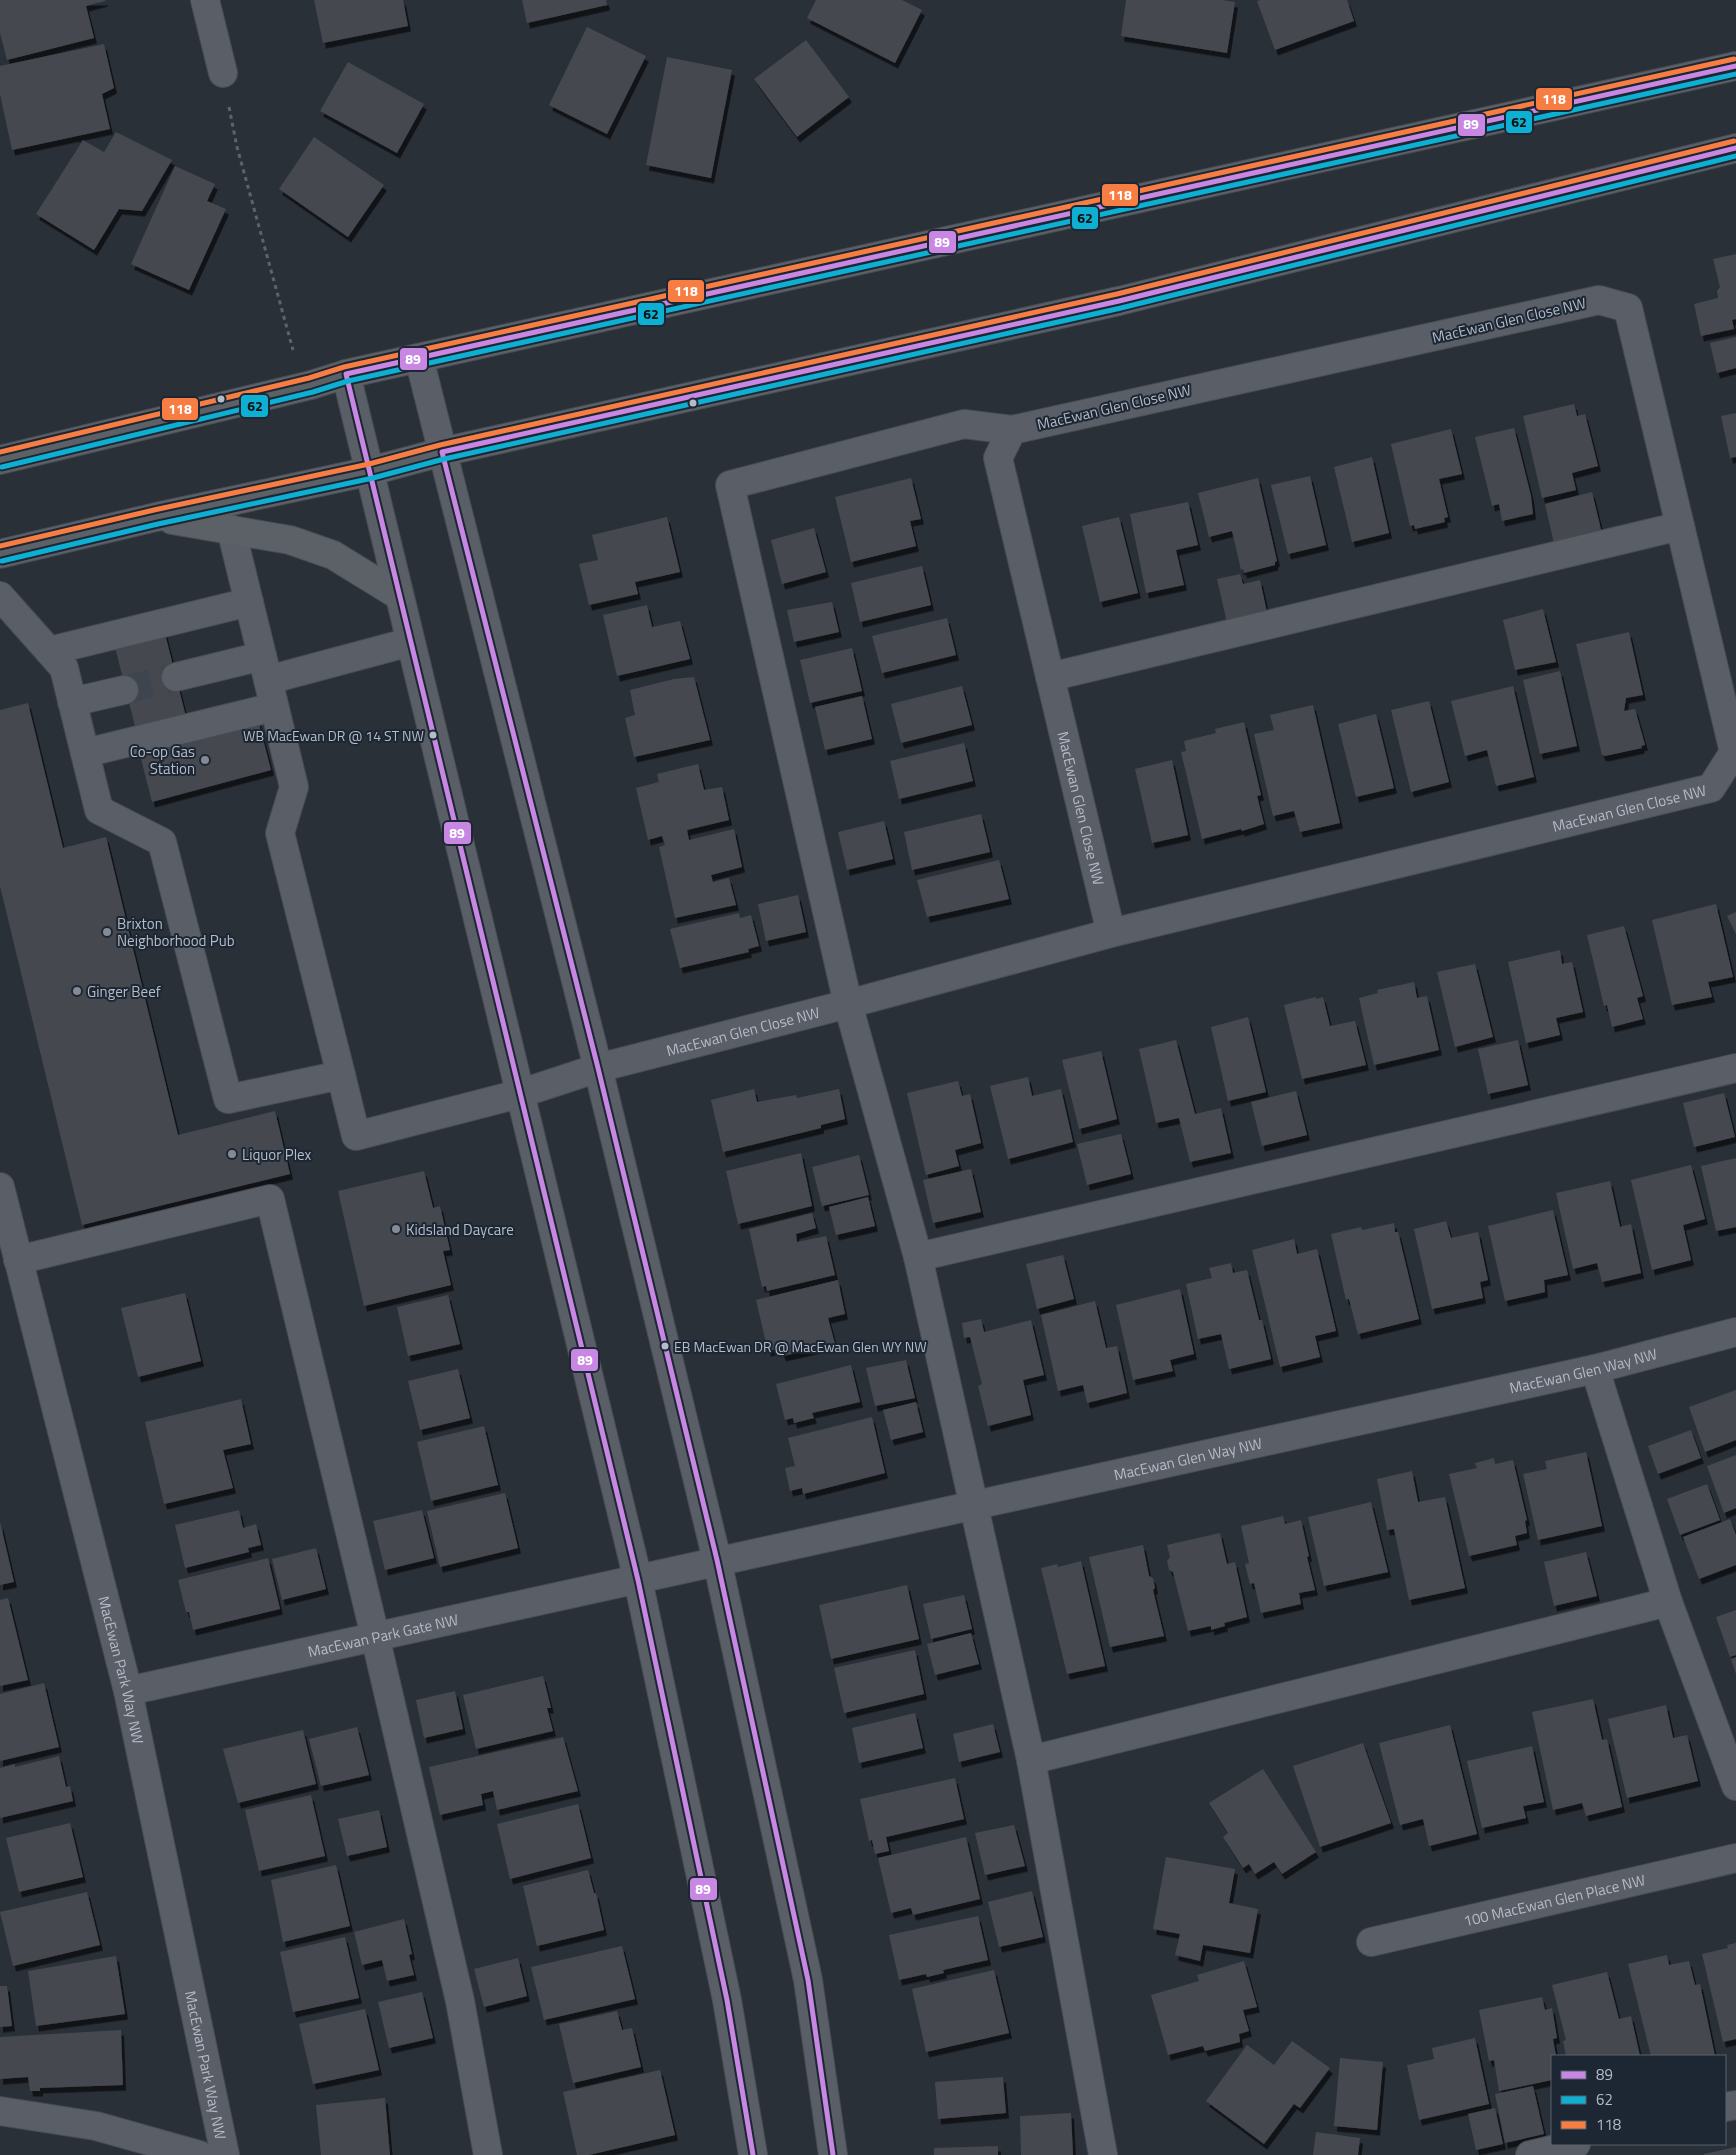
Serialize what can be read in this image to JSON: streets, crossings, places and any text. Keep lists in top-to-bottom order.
{
  "streets": {
    "street": [
      "MacEwan Glen Close NW",
      "MacEwan Glen Way NW",
      "MacEwan Park Gate NW",
      "MacEwan Park Way NW",
      "100 MacEwan Glen Place NW"
    ]
  },
  "crossings": [
    ["MacEwan Glen Way NW", "MacEwan Park Gate NW"],
    ["MacEwan Park Gate NW", "MacEwan Park Way NW"]
  ],
  "places": [
    "WB MacEwan DR @ 14 ST NW",
    "Co-op Gas Station",
    "Brixton Neighborhood Pub",
    "Ginger Beef",
    "Liquor Plex",
    "Kidsland Daycare",
    "EB MacEwan DR @ MacEwan Glen WY NW"
  ],
  "lines": ["transit line 118", "transit line 89", "transit line 62"],
  "legend": ["89", "62", "118"]
}
